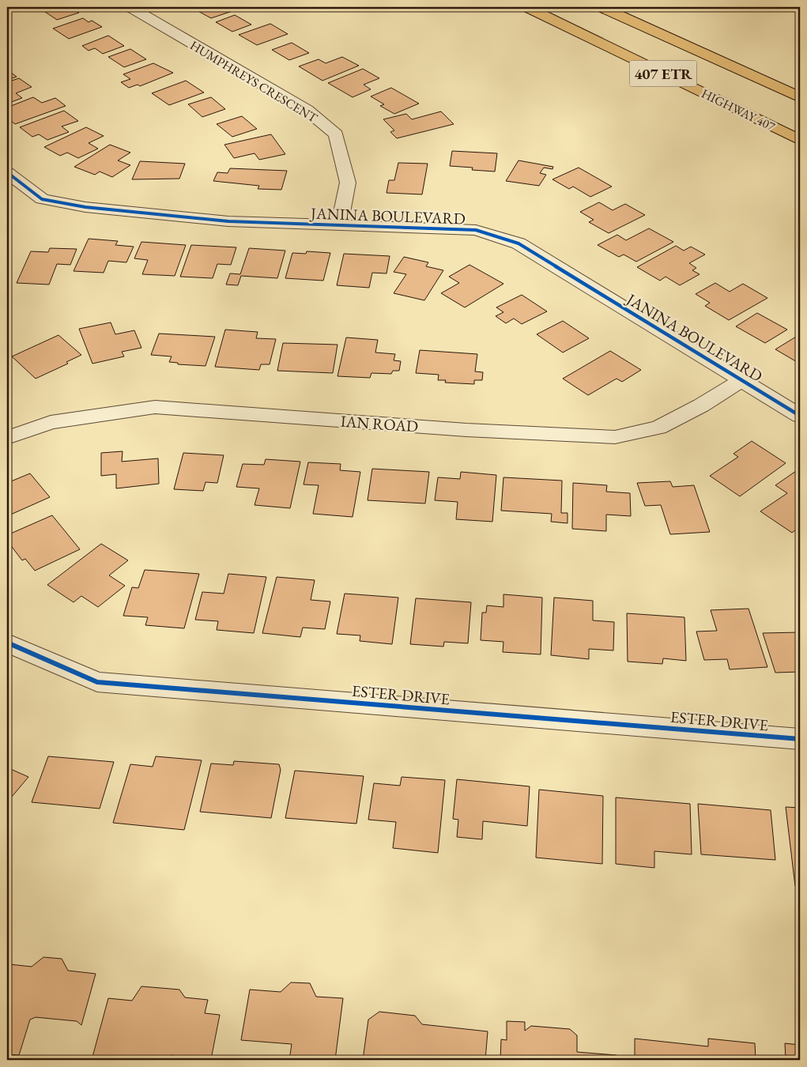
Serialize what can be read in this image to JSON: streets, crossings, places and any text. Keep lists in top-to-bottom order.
{
  "streets": {
    "highway": ["407 ETR", "HIGHWAY 407"],
    "street": [
      "HUMPHREYS CRESCENT",
      "JANINA BOULEVARD",
      "IAN ROAD",
      "ESTER DRIVE"
    ]
  },
  "crossings": [
    ["HUMPHREYS CRESCENT", "JANINA BOULEVARD"],
    ["JANINA BOULEVARD", "IAN ROAD"]
  ]
}
